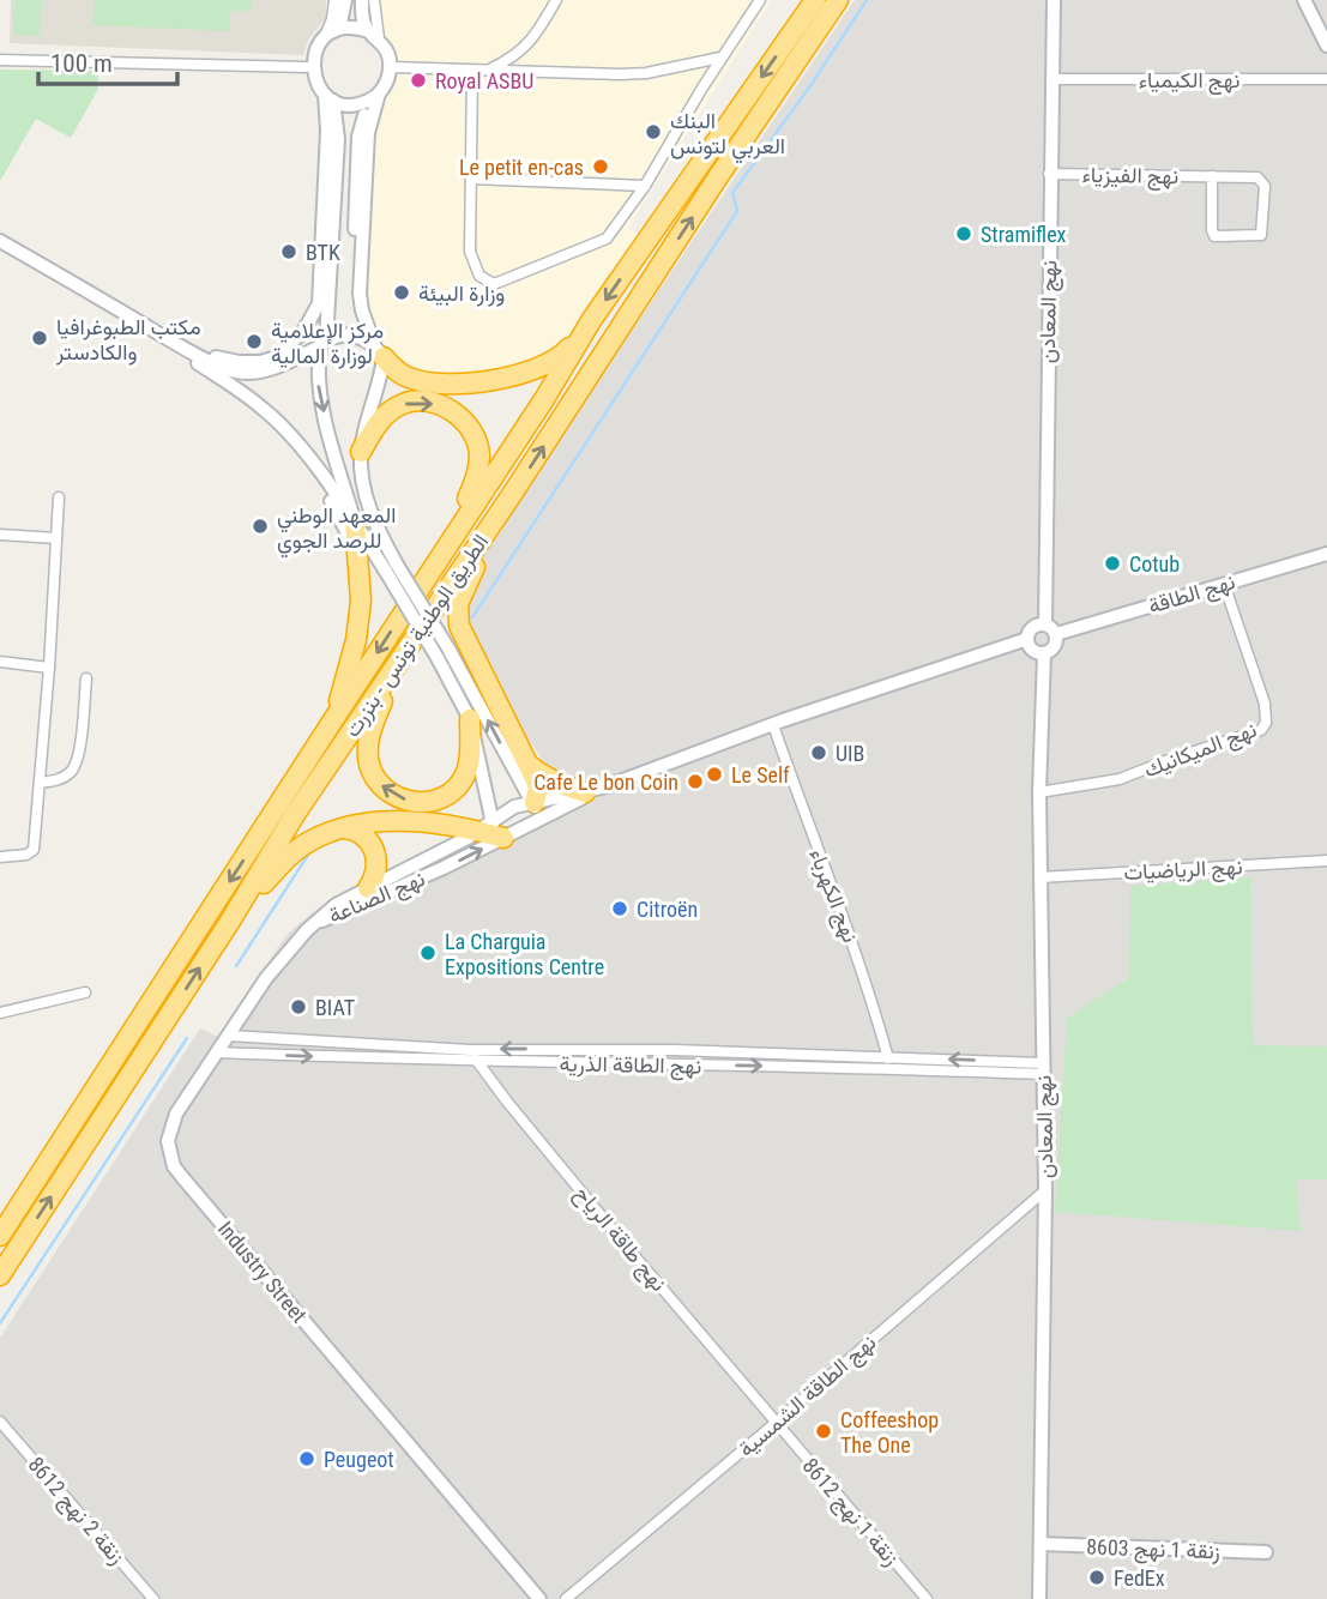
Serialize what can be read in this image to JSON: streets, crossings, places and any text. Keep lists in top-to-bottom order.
{
  "streets": {
    "highway": ["الطريق الوطنية تونس - بنزرت"],
    "street": [
      "نهج الكيمياء",
      "نهج الفيزياء",
      "نهج المعادن",
      "نهج الطاقة",
      "نهج الميكانيك",
      "نهج الرياضيات",
      "نهج الكهرباء",
      "نهج الصناعة",
      "نهج الطاقة الذرية",
      "نهج طاقة الرياح",
      "Industry Street",
      "نهج الطاقة الشمسية",
      "زنقة 2 نهج 8612",
      "زنقة 1 نهج 8612",
      "زنقة 1 نهج 8603"
    ]
  },
  "crossings": [
    ["نهج الكيمياء", "نهج المعادن"],
    ["نهج الفيزياء", "نهج المعادن"],
    ["نهج المعادن", "نهج الطاقة"],
    ["نهج المعادن", "نهج الميكانيك"],
    ["نهج المعادن", "نهج الرياضيات"],
    ["نهج المعادن", "نهج الصناعة"],
    ["نهج المعادن", "نهج الطاقة الذرية"],
    ["نهج المعادن", "نهج الطاقة الشمسية"],
    ["نهج المعادن", "زنقة 1 نهج 8603"],
    ["نهج الطاقة", "نهج الميكانيك"],
    ["نهج الطاقة", "نهج الصناعة"],
    ["نهج الكهرباء", "نهج الصناعة"],
    ["نهج الكهرباء", "نهج الطاقة الذرية"],
    ["نهج الصناعة", "Industry Street"],
    ["نهج الطاقة الذرية", "نهج طاقة الرياح"],
    ["نهج الطاقة الذرية", "Industry Street"],
    ["نهج طاقة الرياح", "نهج الطاقة الشمسية"],
    ["نهج طاقة الرياح", "زنقة 1 نهج 8612"],
    ["نهج الطاقة الشمسية", "زنقة 1 نهج 8612"]
  ],
  "places": [
    "Royal ASBU",
    "البنك العربي لتونس",
    "Le petit en-cas",
    "Stramiflex",
    "BTK",
    "وزارة البيئة",
    "مكتب الطبوغرافيا والكادستر",
    "مركز الإعلامية لوزارة المالية",
    "المعهد الوطني للرصد الجوي",
    "Cotub",
    "UIB",
    "Le Self",
    "Cafe Le bon Coin",
    "Citroën",
    "La Charguia Expositions Centre",
    "BIAT",
    "Coffeeshop The One",
    "Peugeot",
    "FedEx"
  ],
  "scale_bar": "100 m"
}
